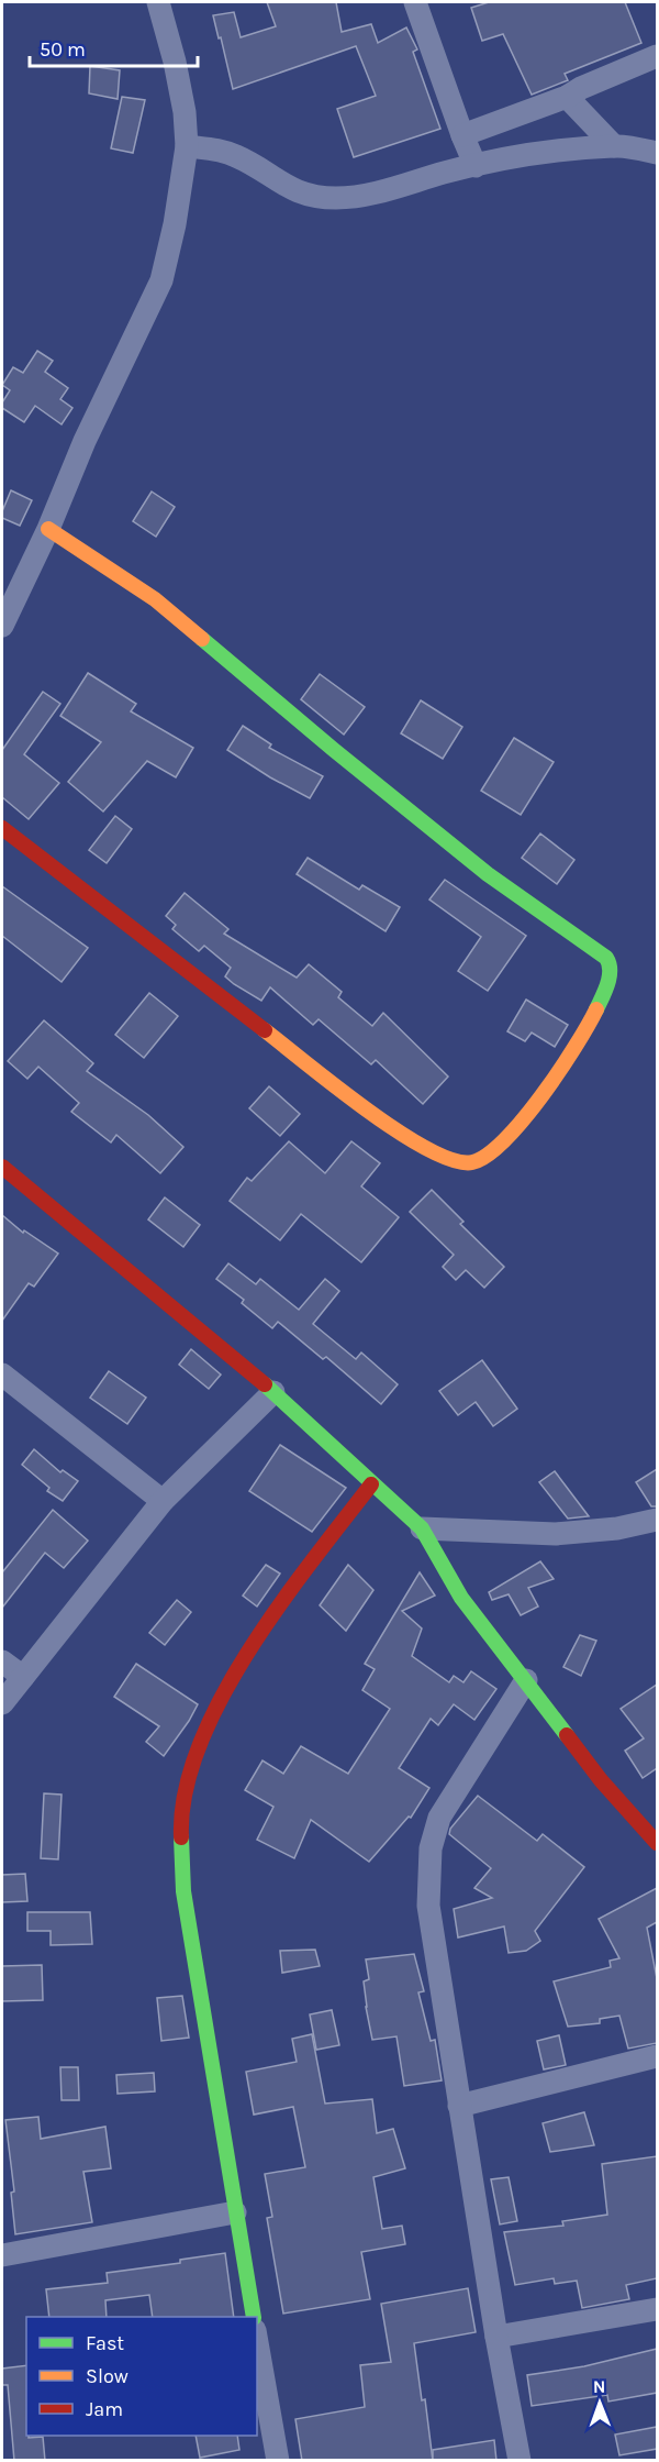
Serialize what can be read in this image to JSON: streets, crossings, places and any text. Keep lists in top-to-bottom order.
{
  "legend": ["Fast", "Slow", "Jam"],
  "scale_bar": "50 m",
  "north": "top"
}
